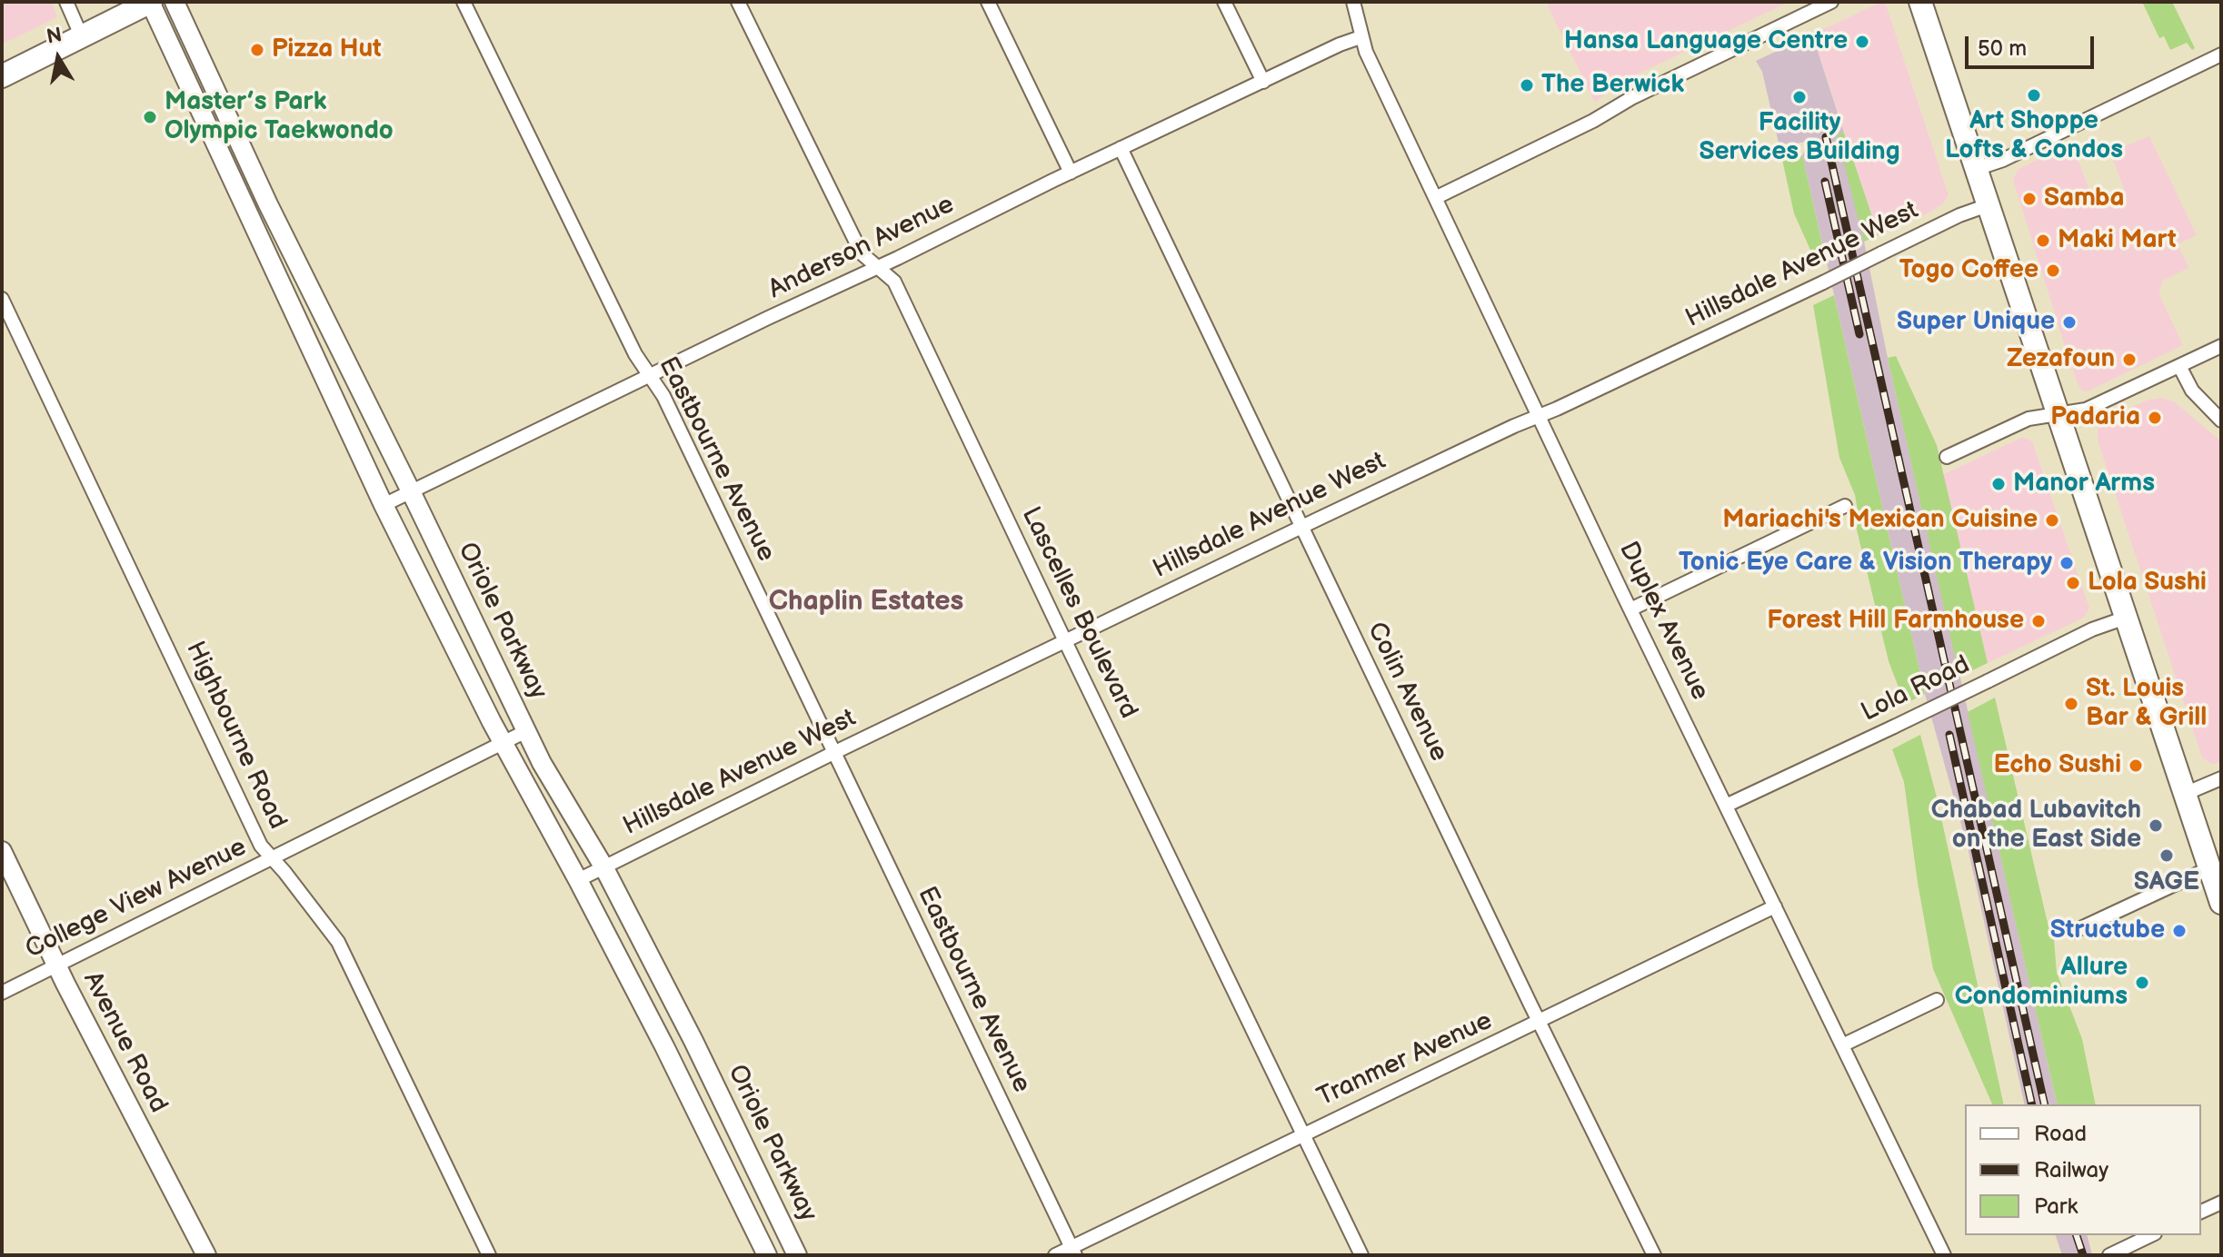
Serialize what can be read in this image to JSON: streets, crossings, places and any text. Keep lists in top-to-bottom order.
{
  "streets": {
    "street": [
      "Anderson Avenue",
      "Hillsdale Avenue West",
      "Eastbourne Avenue",
      "Lascelles Boulevard",
      "Oriole Parkway",
      "Duplex Avenue",
      "Lola Road",
      "Colin Avenue",
      "Highbourne Road",
      "College View Avenue",
      "Avenue Road",
      "Tranmer Avenue"
    ]
  },
  "crossings": [
    ["Anderson Avenue", "Eastbourne Avenue"],
    ["Anderson Avenue", "Lascelles Boulevard"],
    ["Anderson Avenue", "Oriole Parkway"],
    ["Anderson Avenue", "Duplex Avenue"],
    ["Anderson Avenue", "Colin Avenue"],
    ["Hillsdale Avenue West", "Eastbourne Avenue"],
    ["Hillsdale Avenue West", "Lascelles Boulevard"],
    ["Hillsdale Avenue West", "Oriole Parkway"],
    ["Hillsdale Avenue West", "Duplex Avenue"],
    ["Hillsdale Avenue West", "Colin Avenue"],
    ["Eastbourne Avenue", "Tranmer Avenue"],
    ["Lascelles Boulevard", "Tranmer Avenue"],
    ["Oriole Parkway", "College View Avenue"],
    ["Duplex Avenue", "Lola Road"],
    ["Duplex Avenue", "Tranmer Avenue"],
    ["Colin Avenue", "Tranmer Avenue"],
    ["Highbourne Road", "College View Avenue"],
    ["College View Avenue", "Avenue Road"]
  ],
  "districts": ["Chaplin Estates"],
  "places": [
    "Hansa Language Centre",
    "Pizza Hut",
    "The Berwick",
    "Art Shoppe Lofts & Condos",
    "Facility Services Building",
    "Master’s Park Olympic Taekwondo",
    "Samba",
    "Maki Mart",
    "Togo Coffee",
    "Super Unique",
    "Zezafoun",
    "Padaria",
    "Manor Arms",
    "Mariachi's Mexican Cuisine",
    "Tonic Eye Care & Vision Therapy",
    "Lola Sushi",
    "Forest Hill Farmhouse",
    "St. Louis Bar & Grill",
    "Echo Sushi",
    "Chabad Lubavitch on the East Side",
    "SAGE",
    "Structube",
    "Allure Condominiums"
  ],
  "legend": ["Road", "Railway", "Park"],
  "scale_bar": "50 m",
  "north": "top"
}
